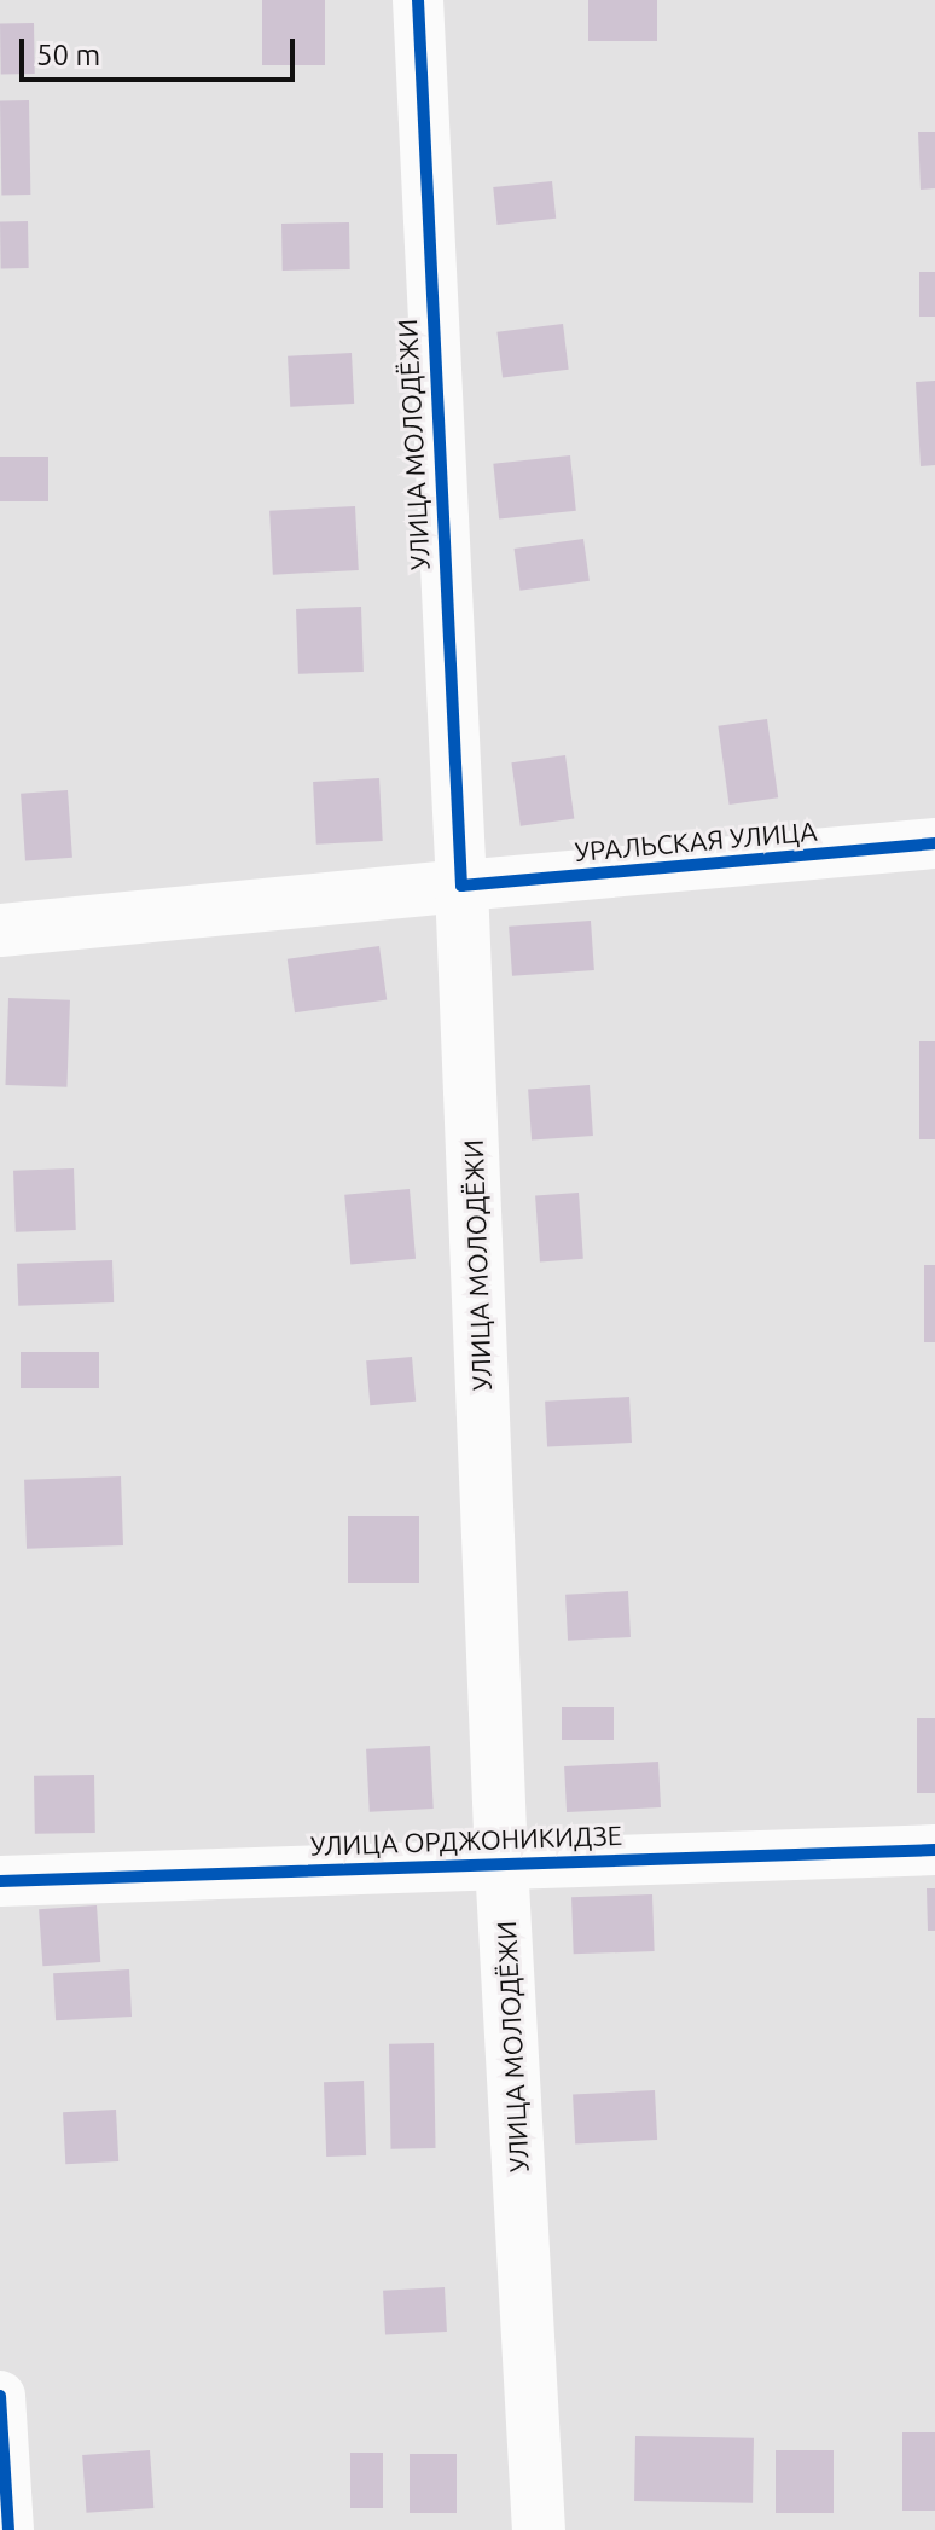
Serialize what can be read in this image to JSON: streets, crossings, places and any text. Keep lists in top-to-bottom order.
{
  "streets": {
    "main road": ["УЛИЦА МОЛОДЁЖИ", "УРАЛЬСКАЯ УЛИЦА"],
    "street": ["УЛИЦА ОРДЖОНИКИДЗЕ"]
  },
  "crossings": [
    ["УЛИЦА МОЛОДЁЖИ", "УРАЛЬСКАЯ УЛИЦА"],
    ["УЛИЦА МОЛОДЁЖИ", "УЛИЦА ОРДЖОНИКИДЗЕ"]
  ],
  "scale_bar": "50 m"
}
